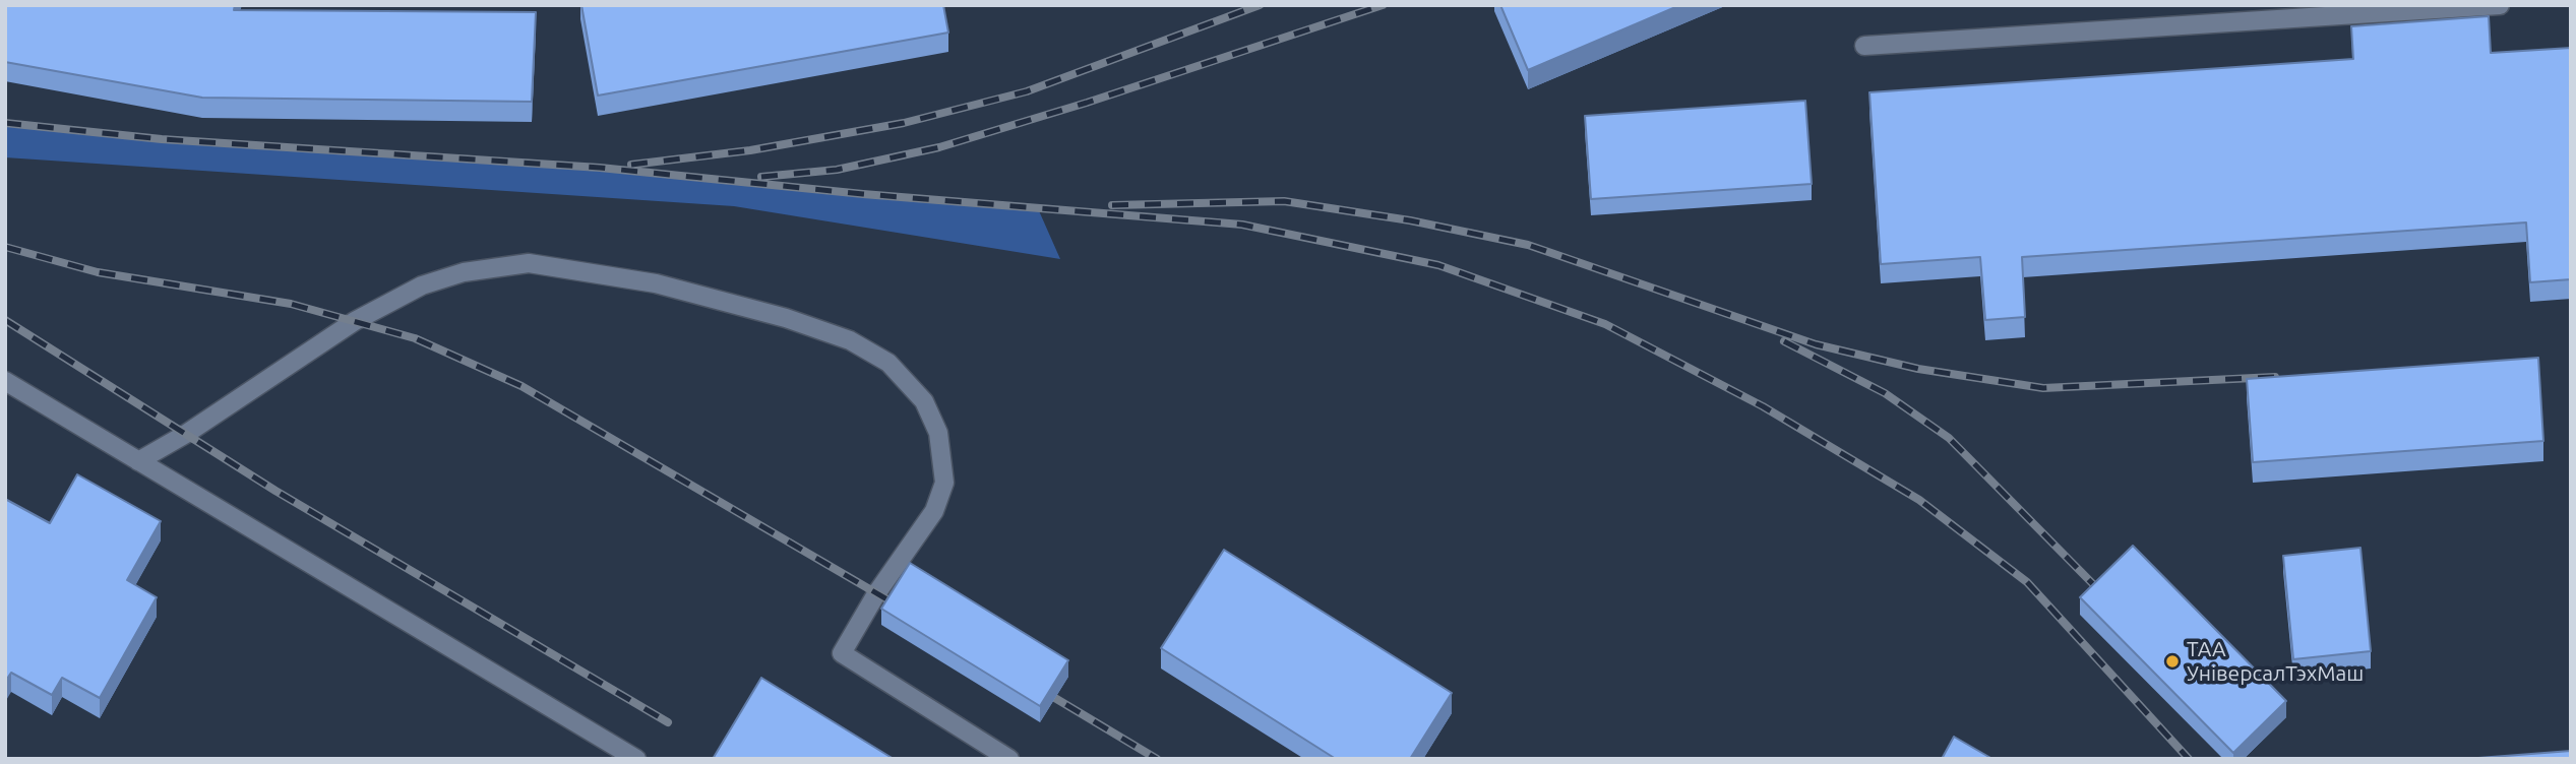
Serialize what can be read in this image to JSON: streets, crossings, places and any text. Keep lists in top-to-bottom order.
{
  "places": ["ТАА УніверсалТэхМаш"]
}
